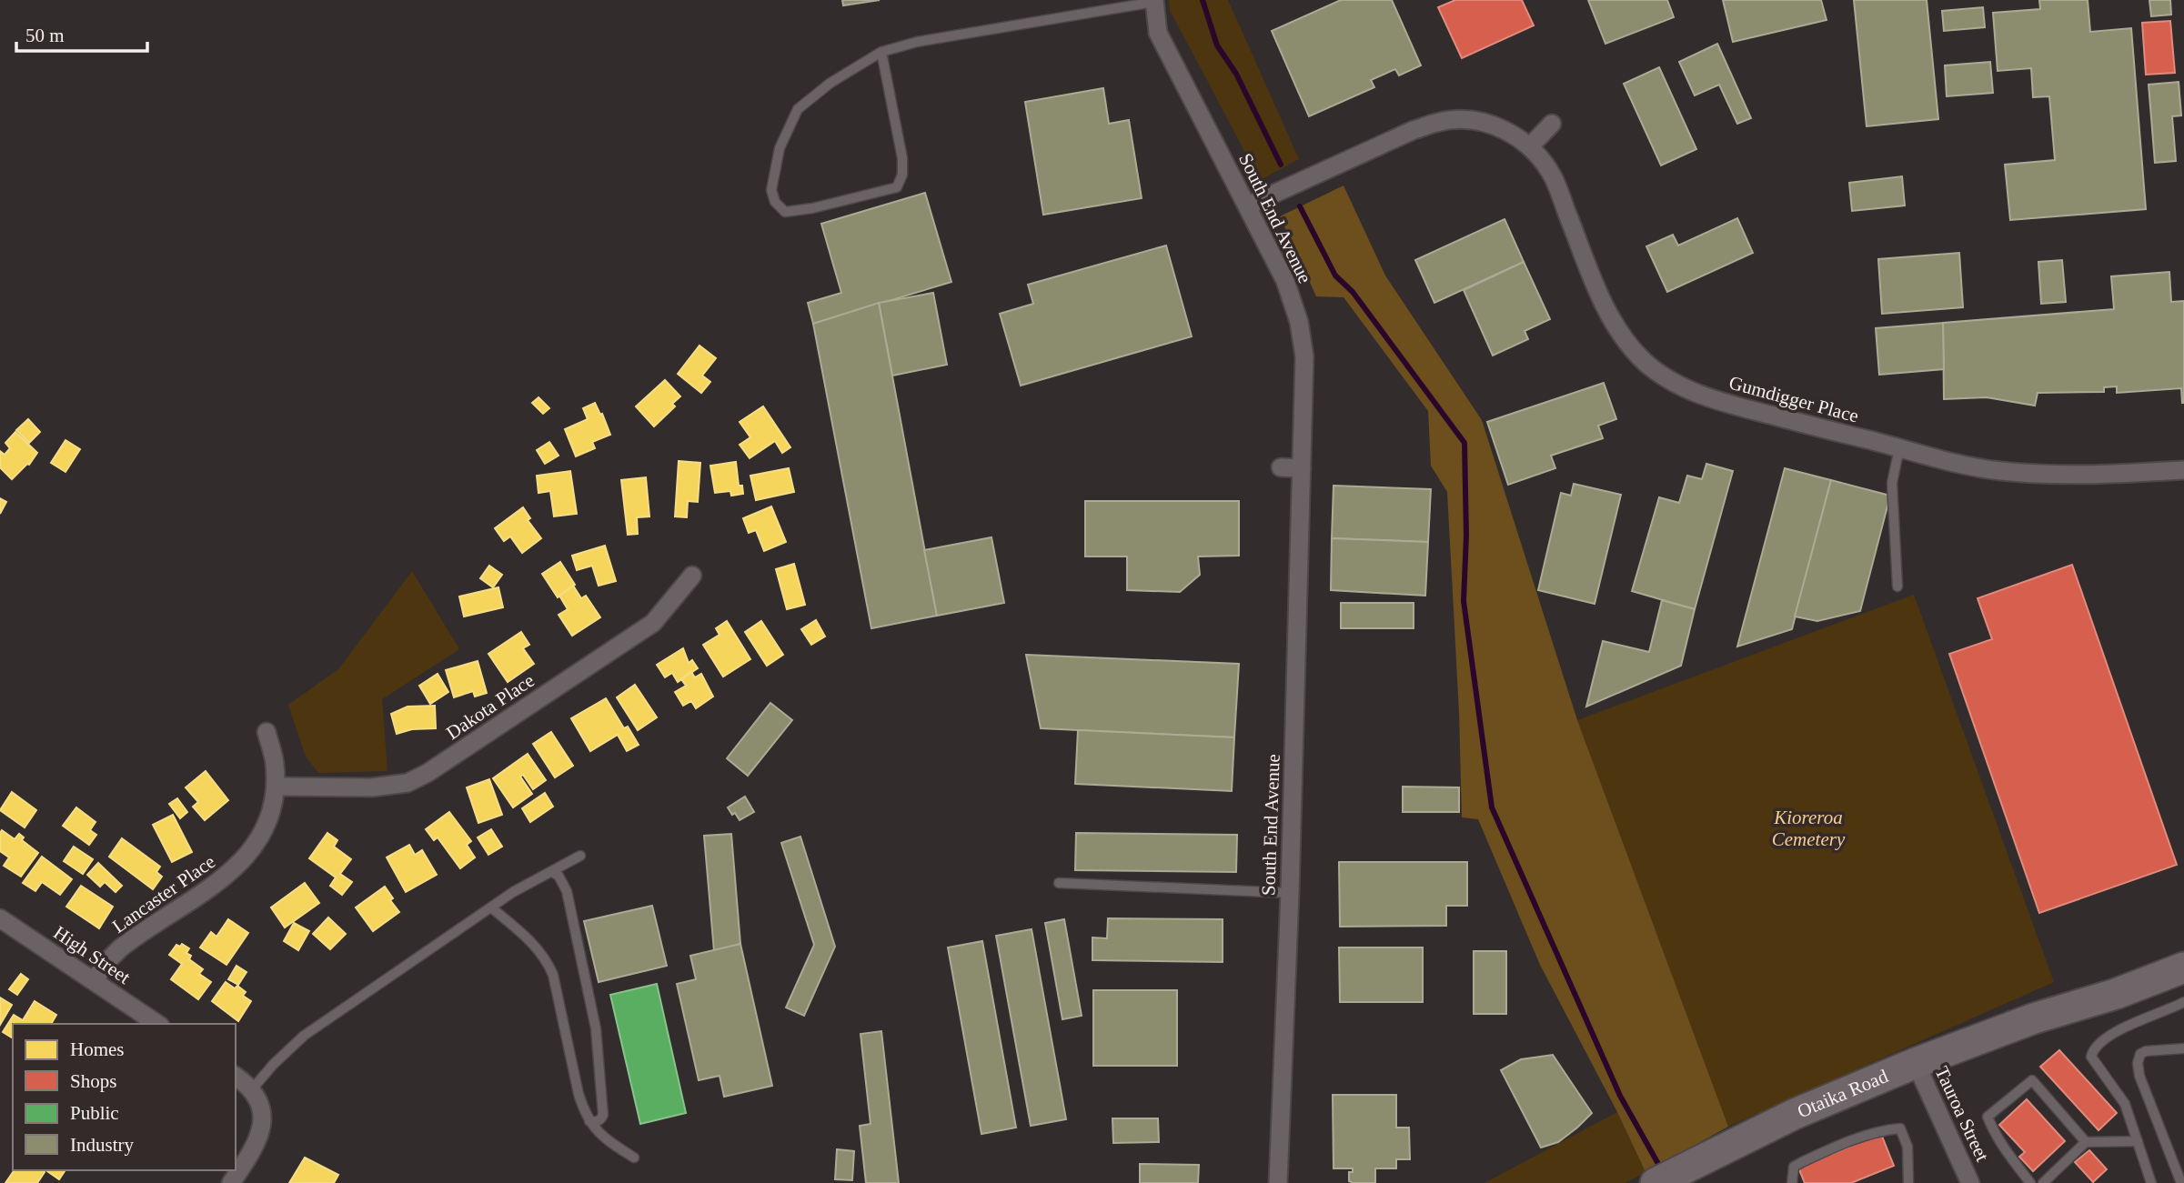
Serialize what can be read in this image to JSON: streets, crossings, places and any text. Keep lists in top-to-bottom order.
{
  "streets": {
    "highway": ["Otaika Road"],
    "street": [
      "South End Avenue",
      "Gumdigger Place",
      "Dakota Place",
      "Lancaster Place",
      "High Street",
      "Tauroa Street"
    ]
  },
  "crossings": [
    ["South End Avenue", "Gumdigger Place"],
    ["Dakota Place", "Lancaster Place"],
    ["Lancaster Place", "High Street"],
    ["Otaika Road", "Tauroa Street"]
  ],
  "parks": ["Kioreroa Cemetery"],
  "legend": [
    "Homes",
    "Shops",
    "Public",
    "Industry"
  ],
  "scale_bar": "50 m"
}
